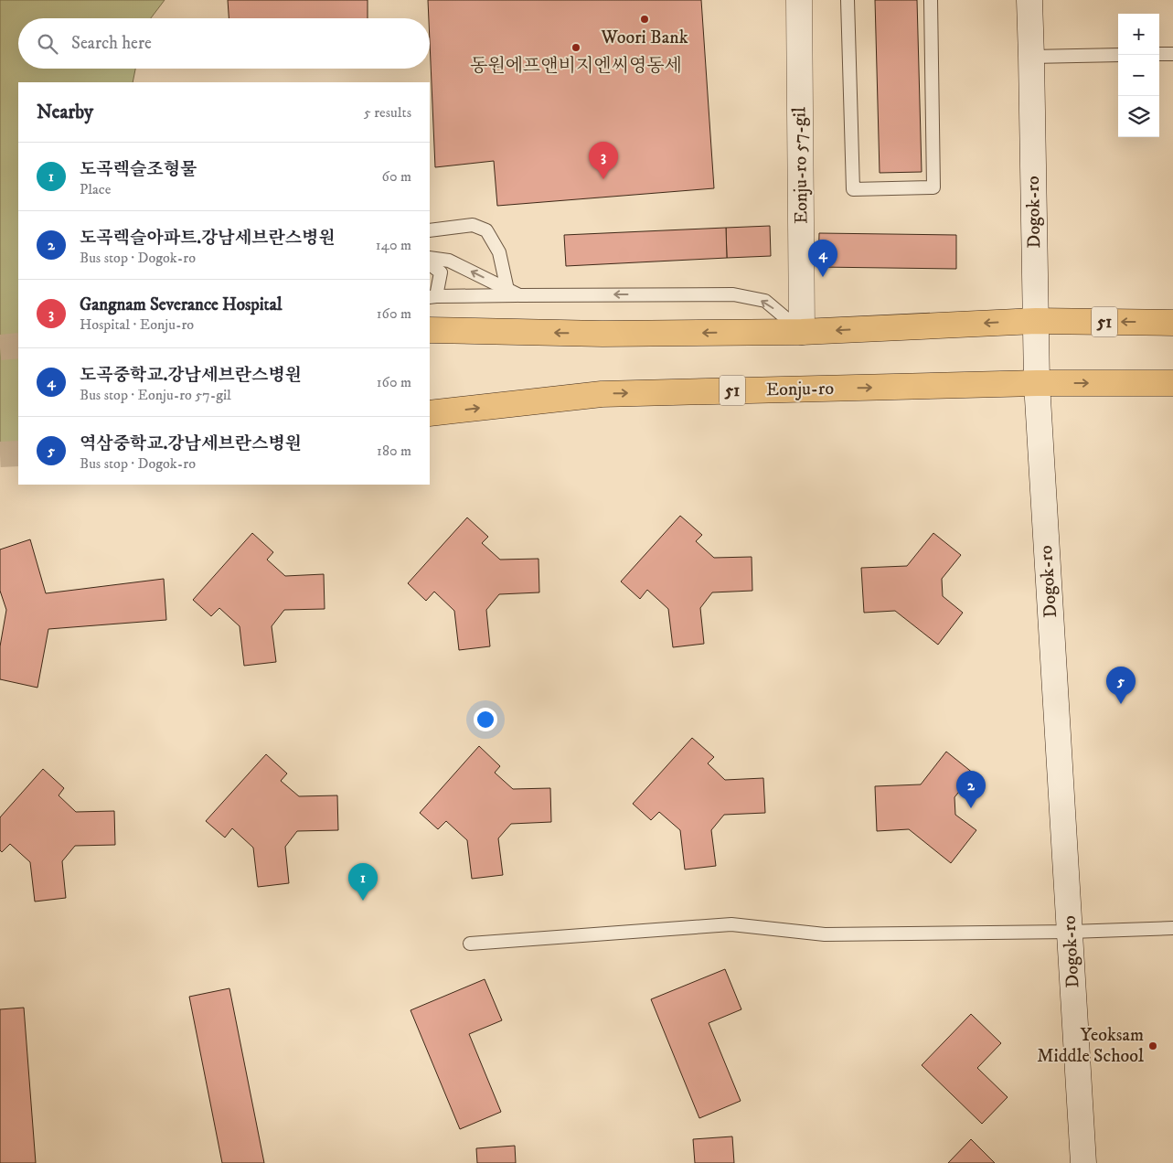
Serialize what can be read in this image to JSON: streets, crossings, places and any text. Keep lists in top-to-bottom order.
{
  "streets": {
    "main road": [
      "Eonju-ro 57-gil",
      "Dogok-ro",
      "51",
      "Eonju-ro"
    ]
  },
  "crossings": [
    ["Eonju-ro 57-gil", "51"],
    ["Dogok-ro", "51"],
    ["Dogok-ro", "Eonju-ro"]
  ],
  "places": ["Woori Bank", "동원에프앤비지엔씨영동세", "Yeoksam Middle School"],
  "page": {
    "map_buttons": ["+", "−"],
    "search": "Search here",
    "heading": ["Nearby", "5 results"],
    "pins": [
      "3",
      "4",
      "5",
      "2",
      "1"
    ],
    "list": [
      {
        "mark": "1",
        "name": "도곡렉슬조형물",
        "note": "Place",
        "value": "60 m"
      },
      {
        "mark": "2",
        "name": "도곡렉슬아파트.강남세브란스병원",
        "note": "Bus stop · Dogok-ro",
        "value": "140 m"
      },
      {
        "mark": "3",
        "name": "Gangnam Severance Hospital",
        "note": "Hospital · Eonju-ro",
        "value": "160 m"
      },
      {
        "mark": "4",
        "name": "도곡중학교.강남세브란스병원",
        "note": "Bus stop · Eonju-ro 57-gil",
        "value": "160 m"
      },
      {
        "mark": "5",
        "name": "역삼중학교.강남세브란스병원",
        "note": "Bus stop · Dogok-ro",
        "value": "180 m"
      }
    ]
  }
}
